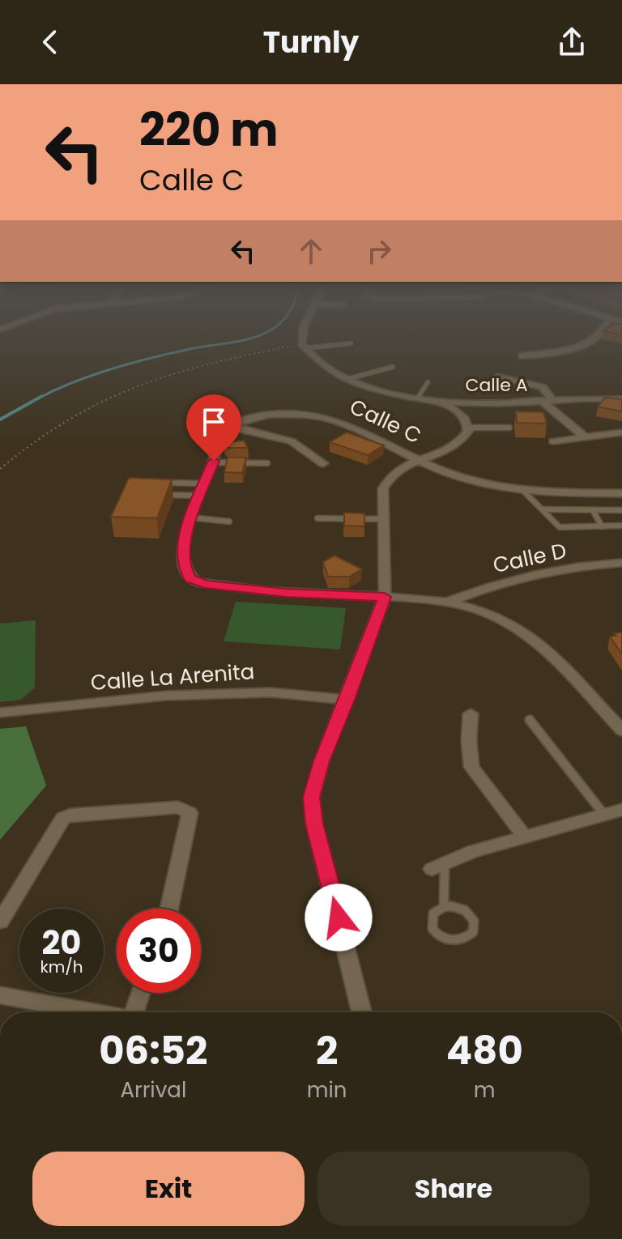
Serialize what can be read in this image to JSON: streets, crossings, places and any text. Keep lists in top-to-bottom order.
{
  "streets": {
    "street": [
      "Calle A",
      "Calle C",
      "Calle D",
      "Calle La Arenita"
    ]
  },
  "page": {
    "header": "Turnly",
    "turn": ["220 m", "Calle C"],
    "speed": "20 km/h",
    "limit": "30",
    "eta": [
      "06:52",
      "Arrival",
      "2",
      "min",
      "480",
      "m"
    ],
    "buttons": ["Exit", "Share"]
  }
}
